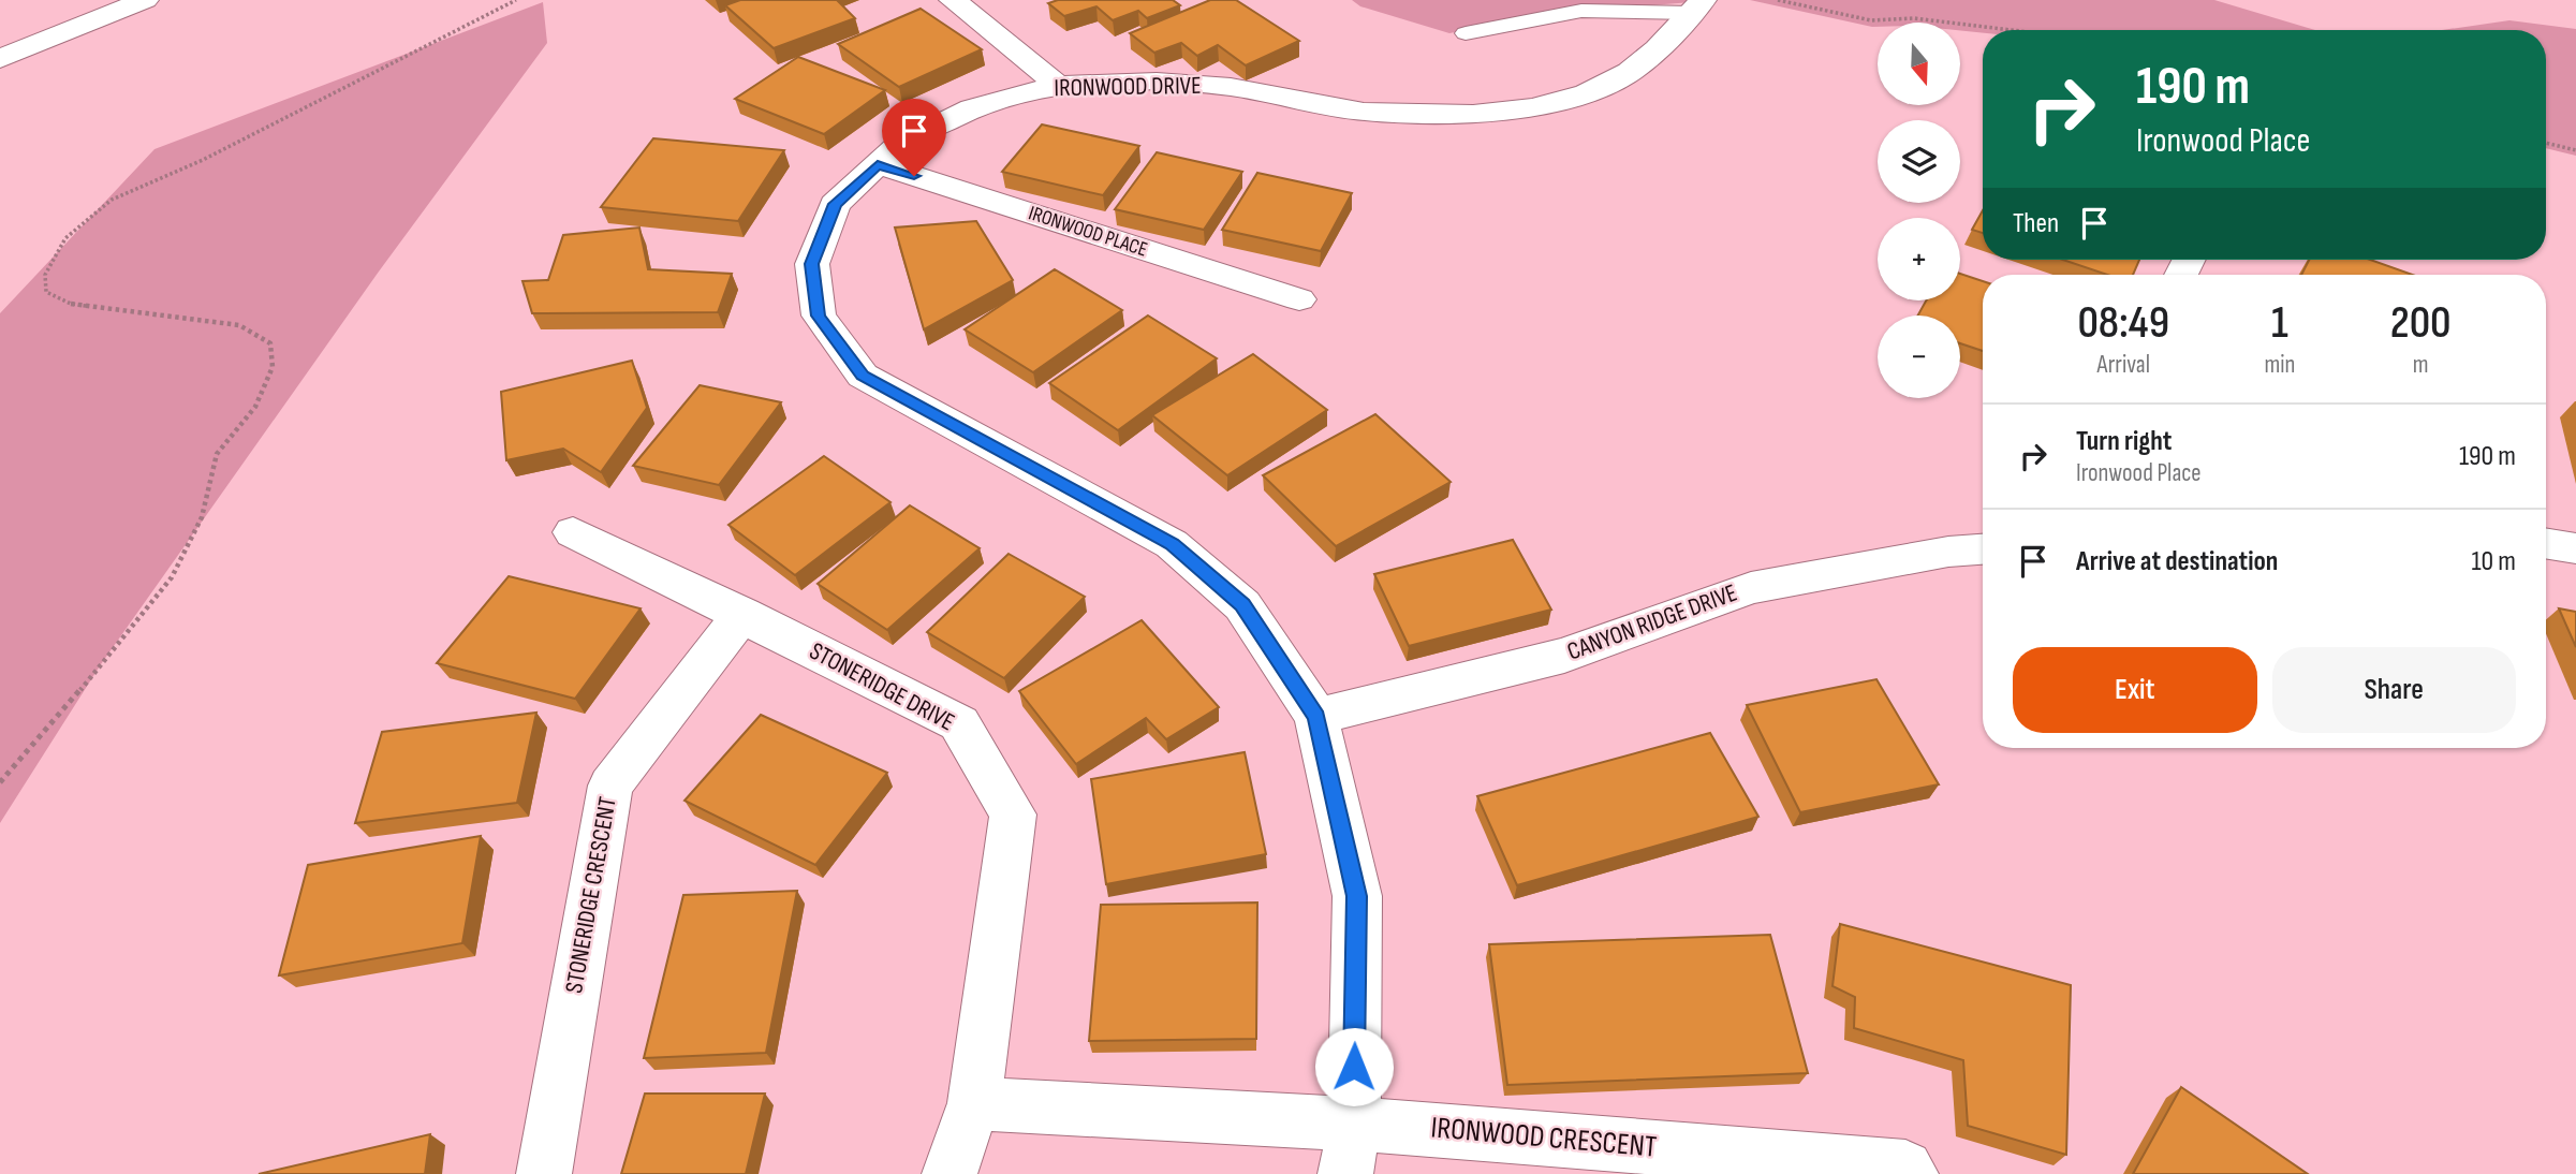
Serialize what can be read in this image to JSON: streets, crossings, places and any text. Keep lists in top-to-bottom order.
{
  "streets": {
    "street": [
      "IRONWOOD DRIVE",
      "IRONWOOD PLACE",
      "CANYON RIDGE DRIVE",
      "STONERIDGE DRIVE",
      "STONERIDGE CRESCENT",
      "IRONWOOD CRESCENT"
    ]
  },
  "crossings": [
    ["IRONWOOD DRIVE", "IRONWOOD PLACE"],
    ["IRONWOOD DRIVE", "CANYON RIDGE DRIVE"],
    ["IRONWOOD DRIVE", "IRONWOOD CRESCENT"],
    ["STONERIDGE DRIVE", "STONERIDGE CRESCENT"]
  ],
  "north": "bottom",
  "page": {
    "map_buttons": ["+", "−"],
    "turn": ["190 m", "Ironwood Place"],
    "then": "Then",
    "eta": [
      "08:49",
      "Arrival",
      "1",
      "min",
      "200",
      "m"
    ],
    "list": [
      {
        "name": "Turn right",
        "note": "Ironwood Place",
        "value": "190 m"
      },
      {
        "name": "Arrive at destination",
        "value": "10 m"
      }
    ],
    "buttons": ["Exit", "Share"]
  }
}
